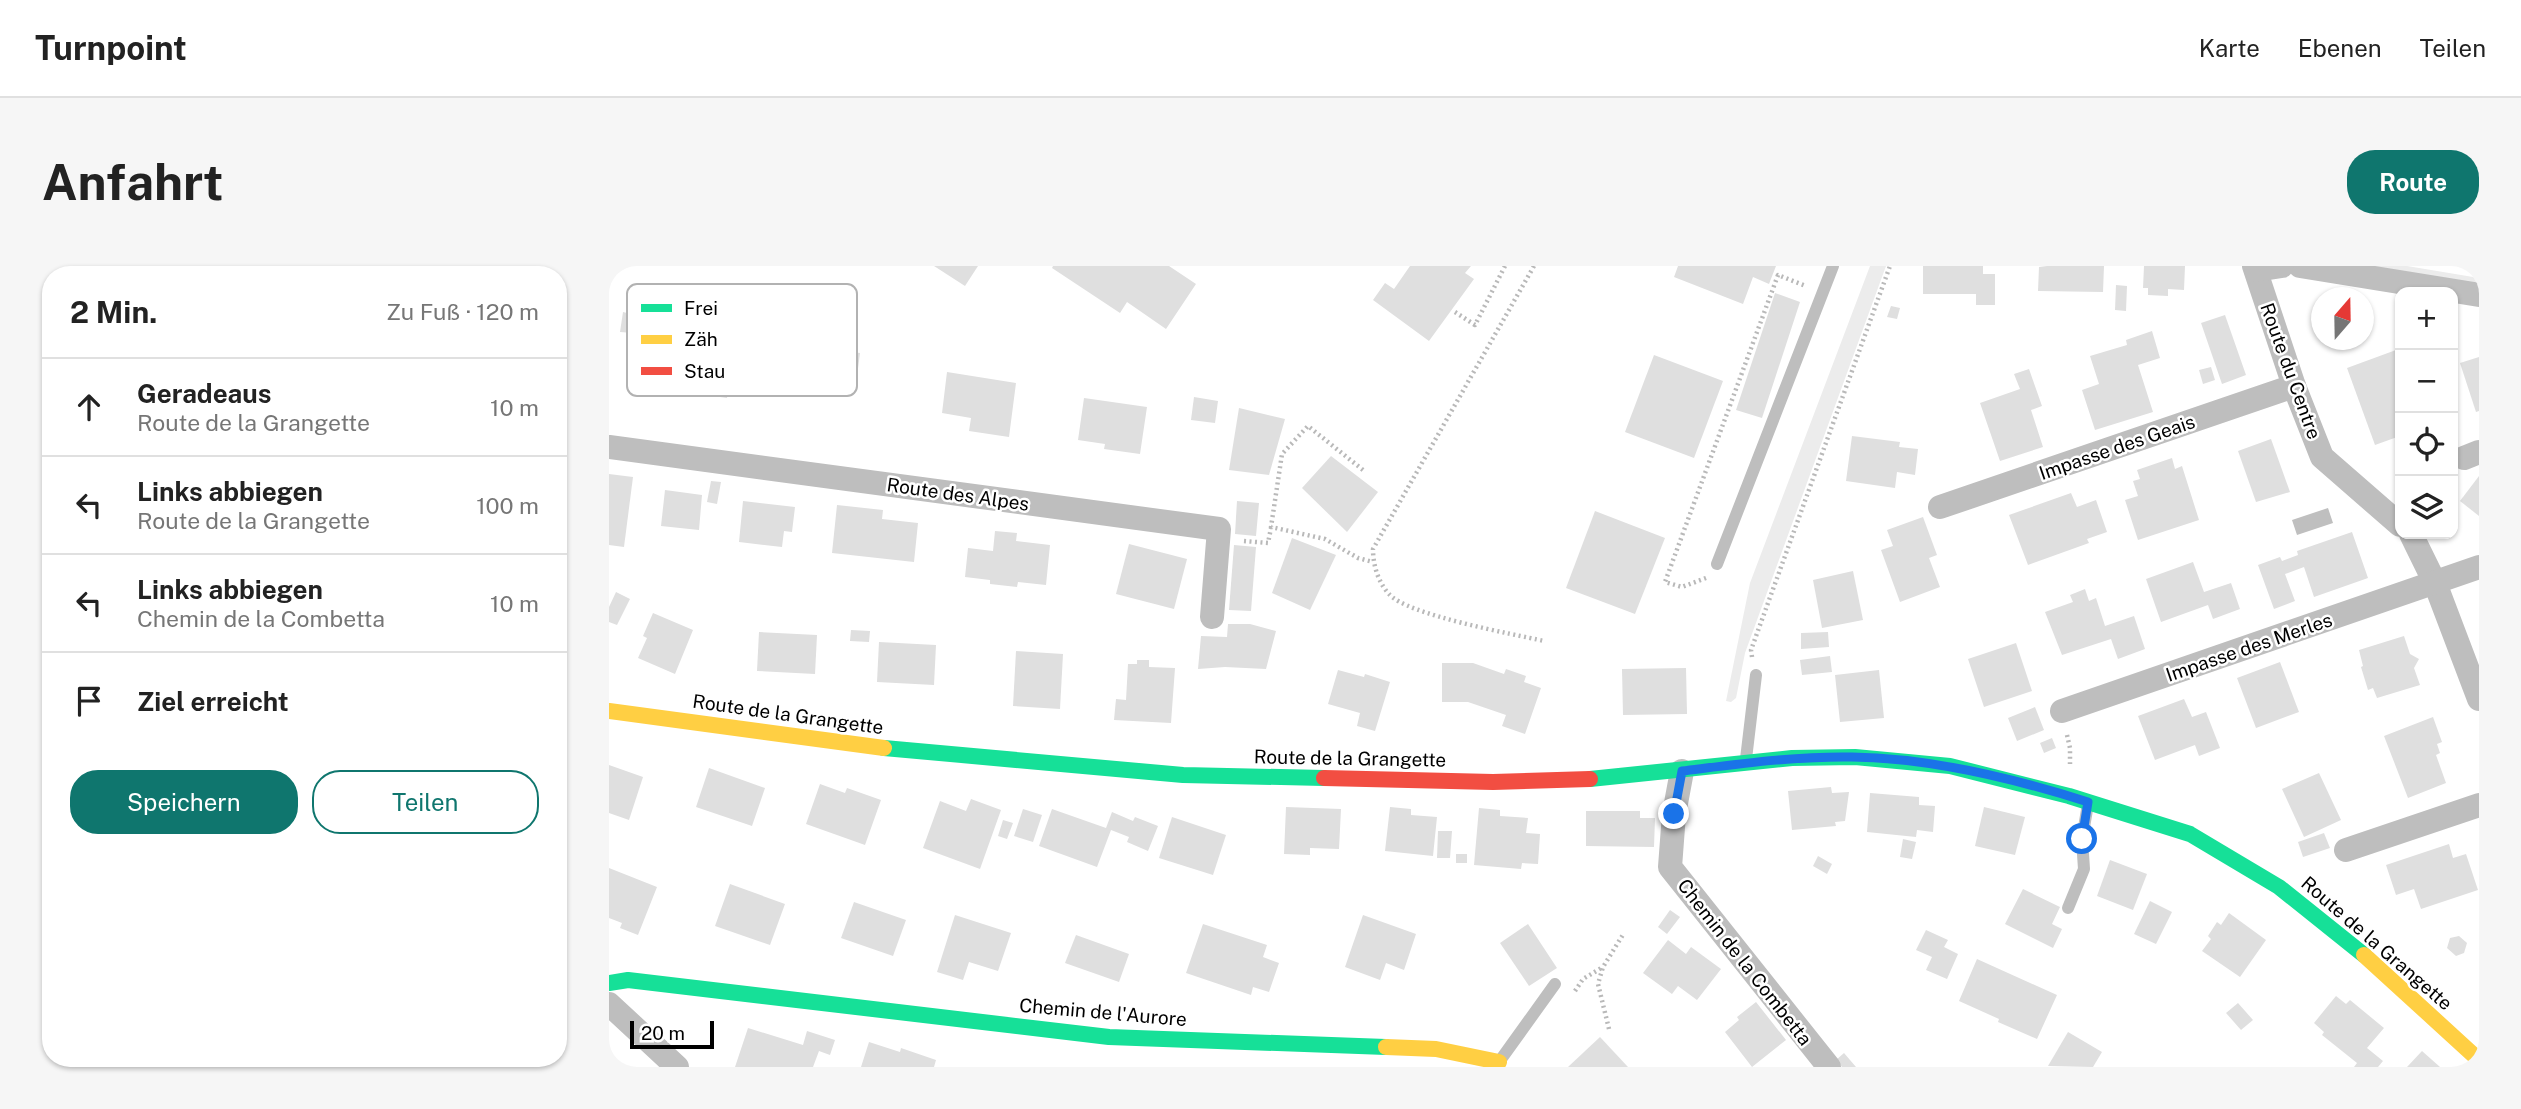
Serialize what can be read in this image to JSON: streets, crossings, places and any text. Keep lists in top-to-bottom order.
{
  "streets": {
    "street": [
      "Route du Centre",
      "Impasse des Geais",
      "Route des Alpes",
      "Impasse des Merles",
      "Route de la Grangette",
      "Chemin de la Combetta",
      "Chemin de l'Aurore"
    ]
  },
  "crossings": [
    ["Route du Centre", "Impasse des Geais"],
    ["Route de la Grangette", "Chemin de la Combetta"]
  ],
  "legend": ["Frei", "Zäh", "Stau"],
  "scale_bar": "20 m",
  "north": "top",
  "page": {
    "header": "Turnpoint",
    "nav": ["Karte", "Ebenen", "Teilen"],
    "buttons": [
      "Route",
      ["Speichern", "Teilen"]
    ],
    "title": "Anfahrt",
    "heading": ["2 Min.", "Zu Fuß · 120 m"],
    "map_buttons": ["+", "−"],
    "list": [
      ["Geradeaus", "Route de la Grangette", "10 m"],
      ["Links abbiegen", "Route de la Grangette", "100 m"],
      ["Links abbiegen", "Chemin de la Combetta", "10 m"],
      "Ziel erreicht"
    ],
    "scale": "20 m"
  }
}
